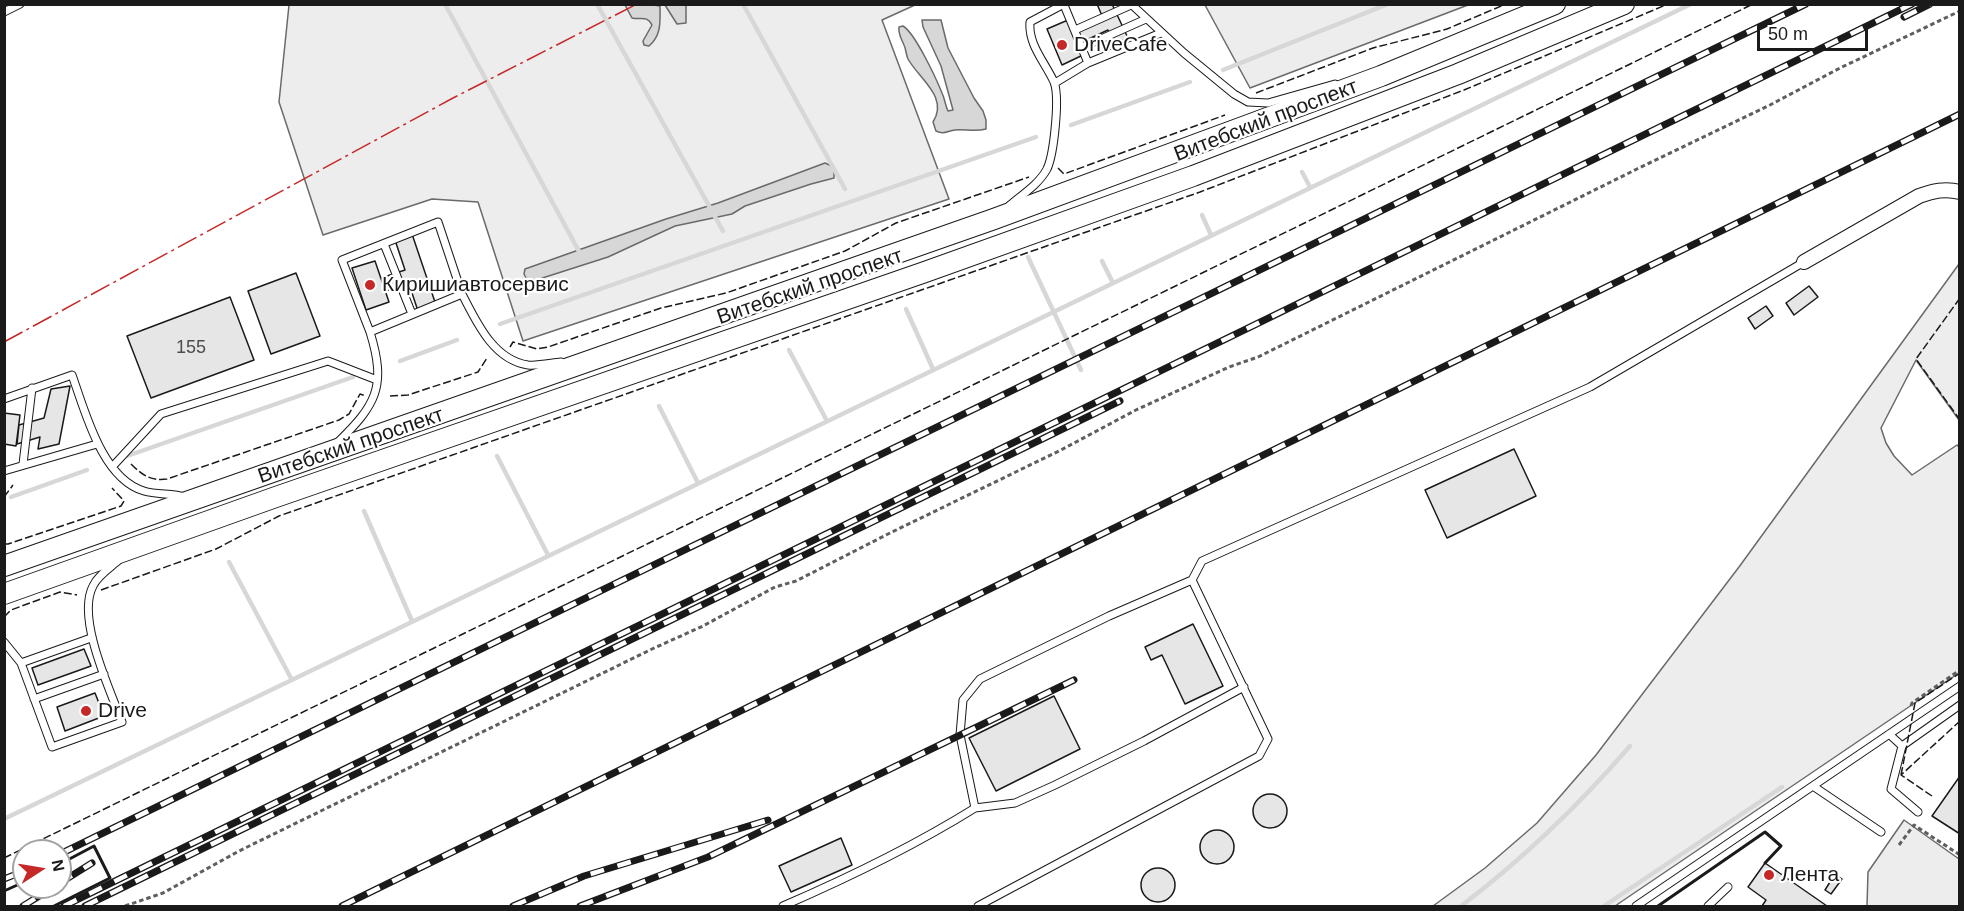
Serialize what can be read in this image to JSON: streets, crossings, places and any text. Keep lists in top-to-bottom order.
{
  "streets": {
    "main road": ["Витебский проспект"]
  },
  "places": [
    "DriveCafe",
    "Киришиавтосервис",
    "Drive",
    "Лента"
  ],
  "house_numbers": ["155"],
  "scale_bar": "50 m",
  "north": "right"
}
